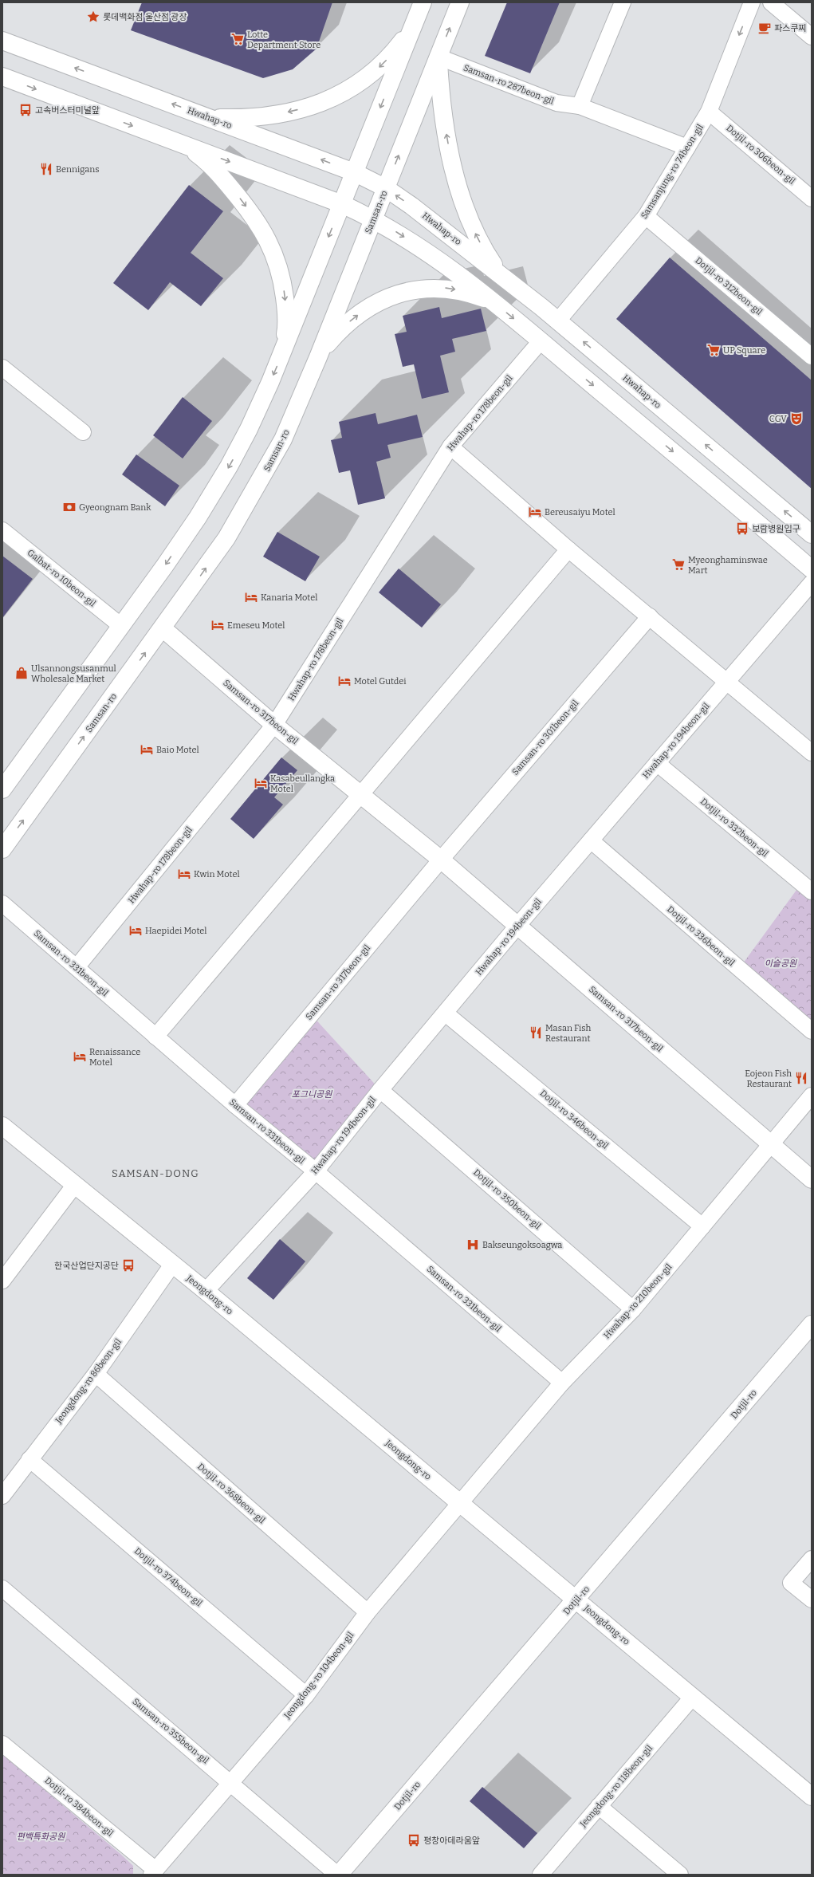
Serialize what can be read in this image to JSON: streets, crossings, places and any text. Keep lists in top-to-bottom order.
{
  "streets": {
    "main road": [
      "Hwahap-ro",
      "Samsan-ro",
      "Samsan-ro 317beon-gil",
      "Jeongdong-ro",
      "Dotjil-ro"
    ],
    "street": [
      "Samsan-ro 287beon-gil",
      "Dotjil-ro 306beon-gil",
      "Samsanjung-ro 74beon-gil",
      "Dotjil-ro 312beon-gil",
      "Hwahap-ro 178beon-gil",
      "Galbat-ro 10beon-gil",
      "Samsan-ro 301beon-gil",
      "Hwahap-ro 194beon-gil",
      "Dotjil-ro 332beon-gil",
      "Dotjil-ro 336beon-gil",
      "Samsan-ro 331beon-gil",
      "Dotjil-ro 346beon-gil",
      "Dotjil-ro 350beon-gil",
      "Hwahap-ro 210beon-gil",
      "Jeongdong-ro 86beon-gil",
      "Dotjil-ro 368beon-gil",
      "Dotjil-ro 374beon-gil",
      "Jeongdong-ro 104beon-gil",
      "Samsan-ro 355beon-gil",
      "Jeongdong-ro 118beon-gil",
      "Dotjil-ro 384beon-gil"
    ]
  },
  "crossings": [
    ["Samsan-ro 287beon-gil", "Samsanjung-ro 74beon-gil"],
    ["Samsan-ro 287beon-gil", "Samsan-ro"],
    ["Hwahap-ro", "Samsanjung-ro 74beon-gil"],
    ["Hwahap-ro", "Samsan-ro"],
    ["Dotjil-ro 306beon-gil", "Samsanjung-ro 74beon-gil"],
    ["Samsanjung-ro 74beon-gil", "Dotjil-ro 312beon-gil"],
    ["Samsan-ro", "Samsan-ro 317beon-gil"],
    ["Hwahap-ro 178beon-gil", "Samsan-ro 317beon-gil"],
    ["Hwahap-ro 178beon-gil", "Samsan-ro 331beon-gil"],
    ["Samsan-ro 317beon-gil", "Samsan-ro 301beon-gil"],
    ["Samsan-ro 317beon-gil", "Hwahap-ro 194beon-gil"],
    ["Samsan-ro 317beon-gil", "Samsan-ro 331beon-gil"],
    ["Samsan-ro 317beon-gil", "Hwahap-ro 210beon-gil"],
    ["Hwahap-ro 194beon-gil", "Dotjil-ro 332beon-gil"],
    ["Hwahap-ro 194beon-gil", "Dotjil-ro 336beon-gil"],
    ["Hwahap-ro 194beon-gil", "Samsan-ro 331beon-gil"],
    ["Hwahap-ro 194beon-gil", "Dotjil-ro 346beon-gil"],
    ["Hwahap-ro 194beon-gil", "Dotjil-ro 350beon-gil"],
    ["Hwahap-ro 194beon-gil", "Jeongdong-ro"],
    ["Samsan-ro 331beon-gil", "Hwahap-ro 210beon-gil"],
    ["Dotjil-ro 346beon-gil", "Hwahap-ro 210beon-gil"],
    ["Dotjil-ro 350beon-gil", "Hwahap-ro 210beon-gil"],
    ["Jeongdong-ro", "Hwahap-ro 210beon-gil"],
    ["Jeongdong-ro", "Jeongdong-ro 86beon-gil"],
    ["Jeongdong-ro", "Dotjil-ro"],
    ["Jeongdong-ro", "Jeongdong-ro 104beon-gil"],
    ["Jeongdong-ro", "Jeongdong-ro 118beon-gil"],
    ["Hwahap-ro 210beon-gil", "Jeongdong-ro 104beon-gil"],
    ["Jeongdong-ro 86beon-gil", "Dotjil-ro 368beon-gil"],
    ["Jeongdong-ro 86beon-gil", "Dotjil-ro 374beon-gil"],
    ["Dotjil-ro", "Samsan-ro 355beon-gil"],
    ["Dotjil-ro 368beon-gil", "Jeongdong-ro 104beon-gil"],
    ["Dotjil-ro 374beon-gil", "Jeongdong-ro 104beon-gil"],
    ["Jeongdong-ro 104beon-gil", "Samsan-ro 355beon-gil"],
    ["Jeongdong-ro 104beon-gil", "Dotjil-ro 384beon-gil"]
  ],
  "districts": ["SAMSAN-DONG"],
  "parks": ["이슬공원", "포그니공원", "편백특화공원"],
  "places": {
    "place": ["롯데백화점 울산점 광장"],
    "cafe": ["파스쿠찌"],
    "supermarket": ["Lotte Department Store", "UP Square", "Myeonghaminswae Mart"],
    "bus stop": [
      "고속버스터미널앞",
      "보람병원입구",
      "한국산업단지공단",
      "평창아데라움앞"
    ],
    "restaurant": ["Bennigans", "Masan Fish Restaurant", "Eojeon Fish Restaurant"],
    "theatre": ["CGV"],
    "bank": ["Gyeongnam Bank"],
    "hotel": [
      "Bereusaiyu Motel",
      "Kanaria Motel",
      "Emeseu Motel",
      "Motel Gutdei",
      "Baio Motel",
      "Kasabeullangka Motel",
      "Kwin Motel",
      "Haepidei Motel",
      "Renaissance Motel"
    ],
    "shop": ["Ulsannongsusanmul Wholesale Market"],
    "hospital": ["Bakseungoksoagwa"]
  }
}
